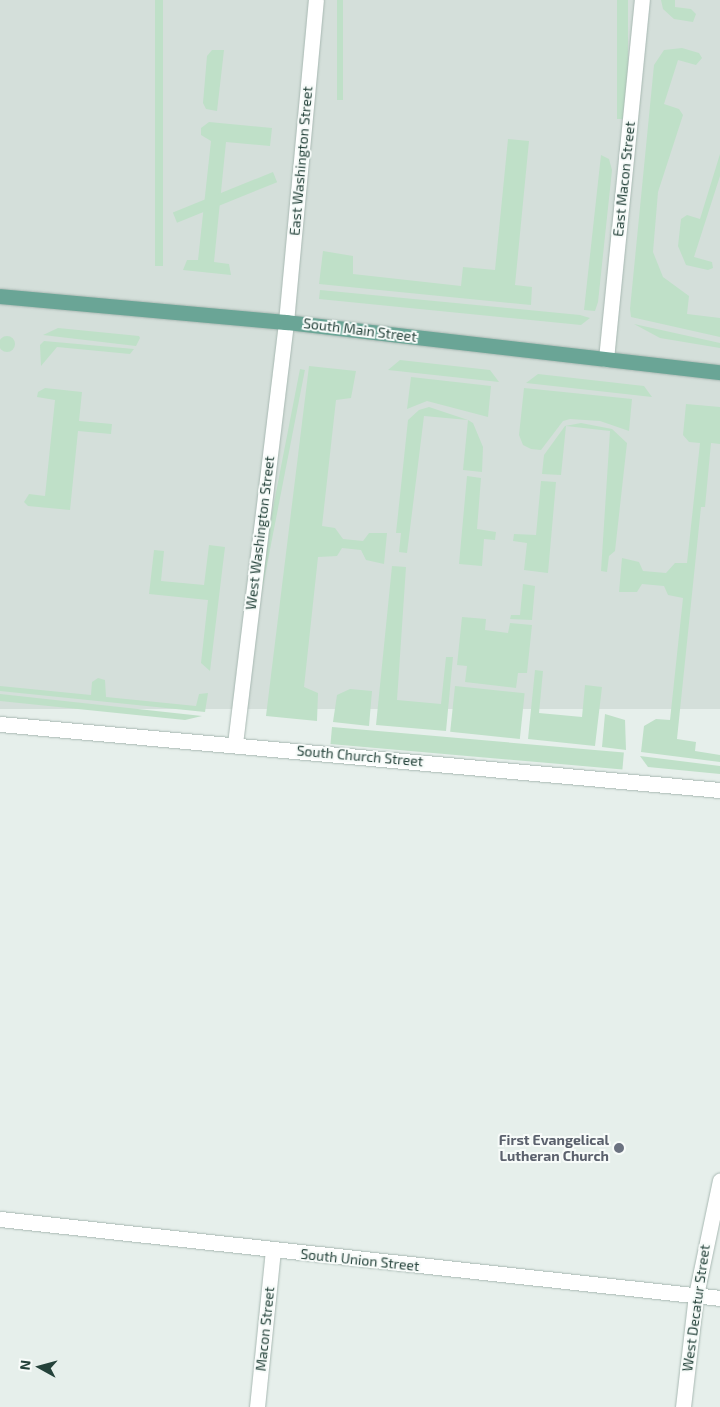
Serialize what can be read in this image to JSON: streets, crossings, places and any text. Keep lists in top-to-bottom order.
{
  "streets": {
    "main road": ["South Main Street"],
    "street": [
      "East Washington Street",
      "East Macon Street",
      "West Washington Street",
      "South Church Street",
      "South Union Street",
      "West Decatur Street",
      "Macon Street"
    ]
  },
  "crossings": [
    ["East Washington Street", "South Main Street"],
    ["East Washington Street", "West Washington Street"],
    ["East Macon Street", "South Main Street"],
    ["South Main Street", "West Washington Street"],
    ["West Washington Street", "South Church Street"],
    ["South Union Street", "West Decatur Street"],
    ["South Union Street", "Macon Street"]
  ],
  "places": ["First Evangelical Lutheran Church"],
  "north": "left"
}
